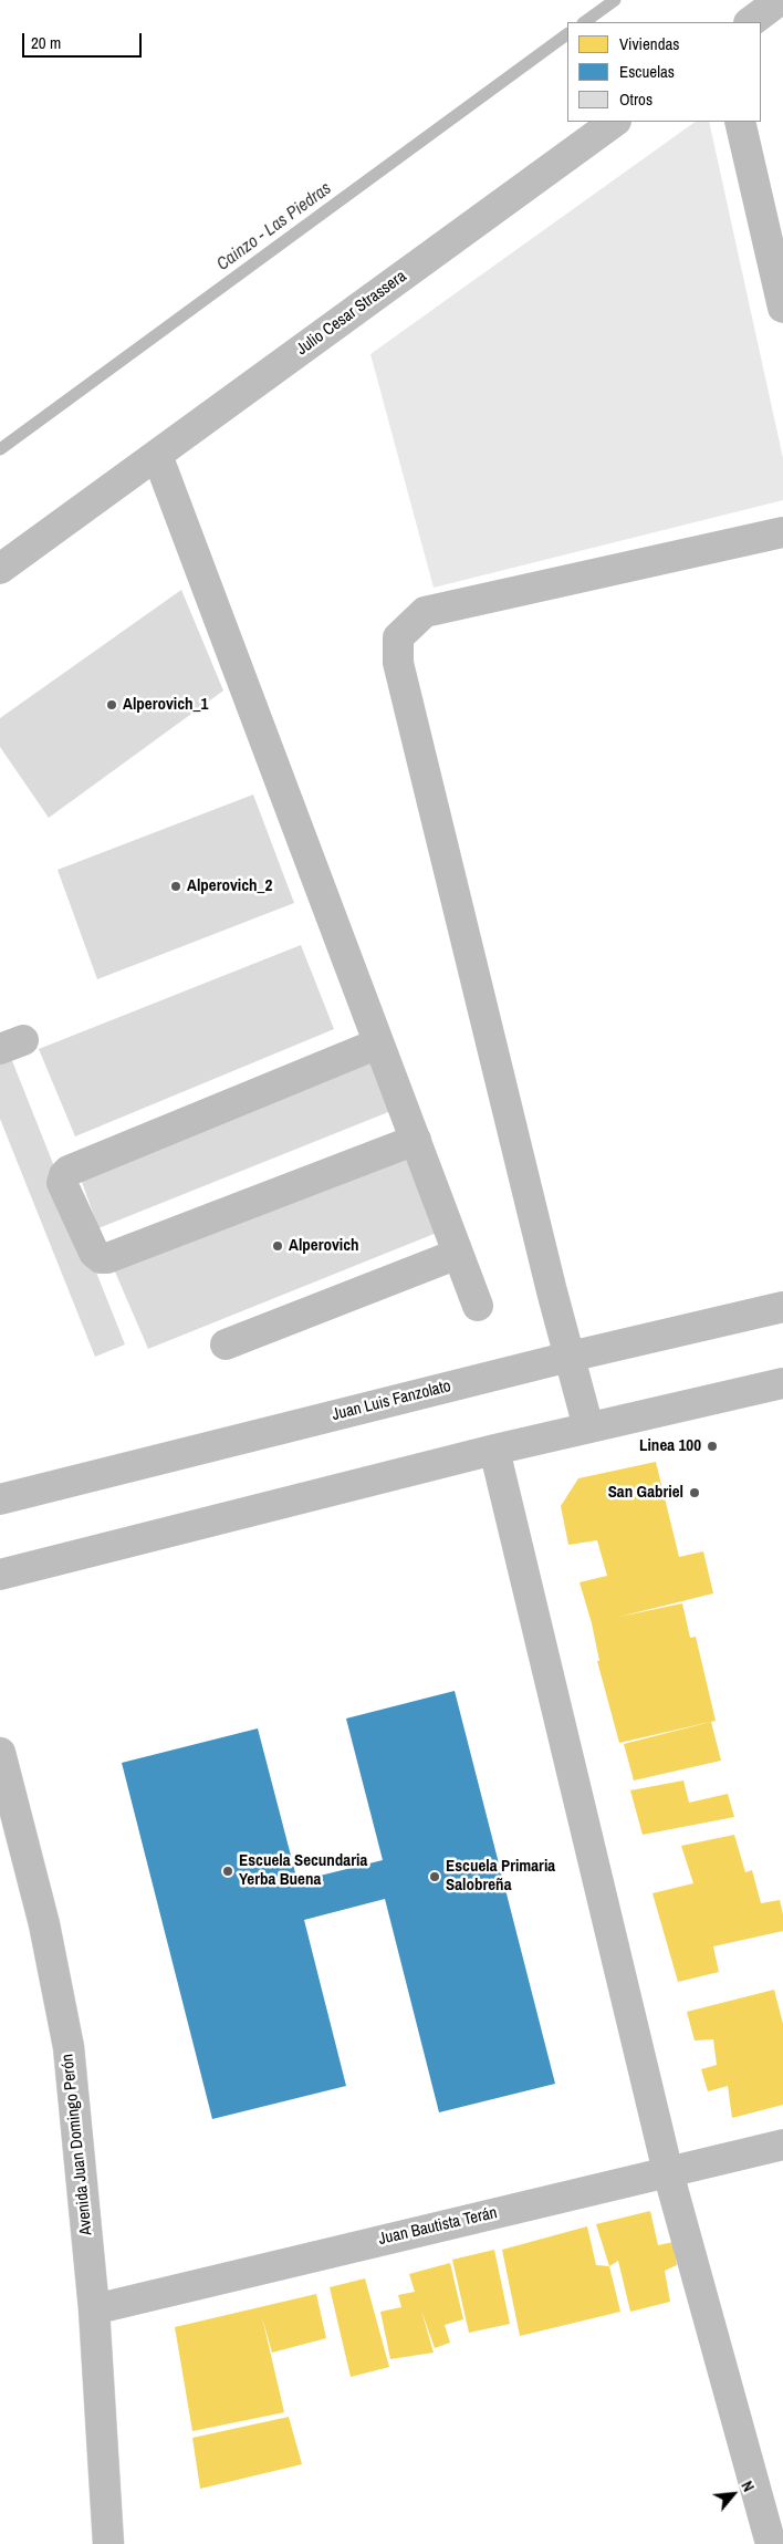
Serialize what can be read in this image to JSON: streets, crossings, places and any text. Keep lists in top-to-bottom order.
{
  "streets": {
    "street": [
      "Julio Cesar Strassera",
      "Juan Luis Fanzolato",
      "Avenida Juan Domingo Perón",
      "Juan Bautista Terán"
    ]
  },
  "crossings": [
    ["Avenida Juan Domingo Perón", "Juan Bautista Terán"]
  ],
  "water": ["Cainzo - Las Piedras"],
  "places": [
    "Alperovich_1",
    "Alperovich_2",
    "Alperovich",
    "Linea 100",
    "San Gabriel",
    "Escuela Secundaria Yerba Buena",
    "Escuela Primaria Salobreña"
  ],
  "legend": ["Viviendas", "Escuelas", "Otros"],
  "scale_bar": "20 m",
  "north": "top right"
}
